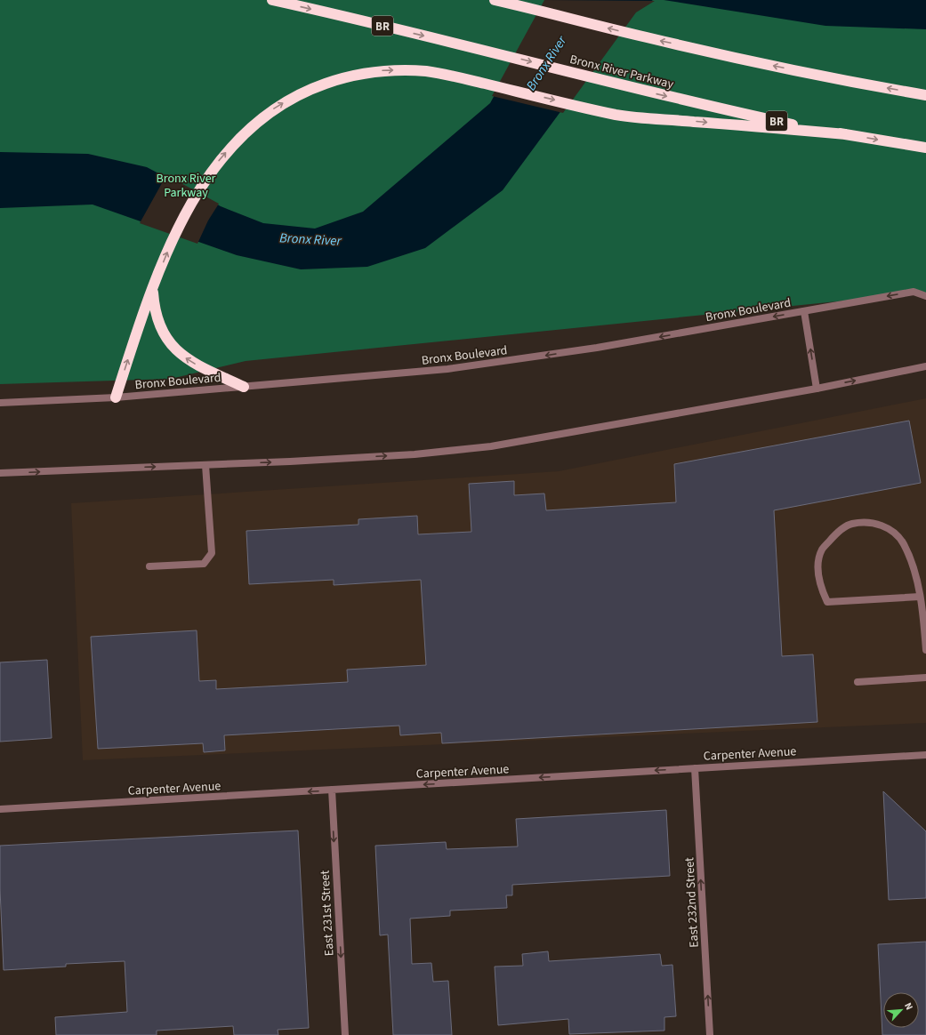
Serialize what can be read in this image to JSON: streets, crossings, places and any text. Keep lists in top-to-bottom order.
{
  "streets": {
    "highway": ["BR", "Bronx River Parkway"],
    "street": [
      "Bronx Boulevard",
      "Carpenter Avenue",
      "East 232nd Street",
      "East 231st Street"
    ]
  },
  "crossings": [
    ["Carpenter Avenue", "East 232nd Street"],
    ["Carpenter Avenue", "East 231st Street"]
  ],
  "one_way": [
    "Bronx Boulevard",
    "Carpenter Avenue",
    "East 232nd Street",
    "East 231st Street"
  ],
  "water": ["Bronx River"],
  "parks": ["Bronx River Parkway"],
  "north": "top right"
}
